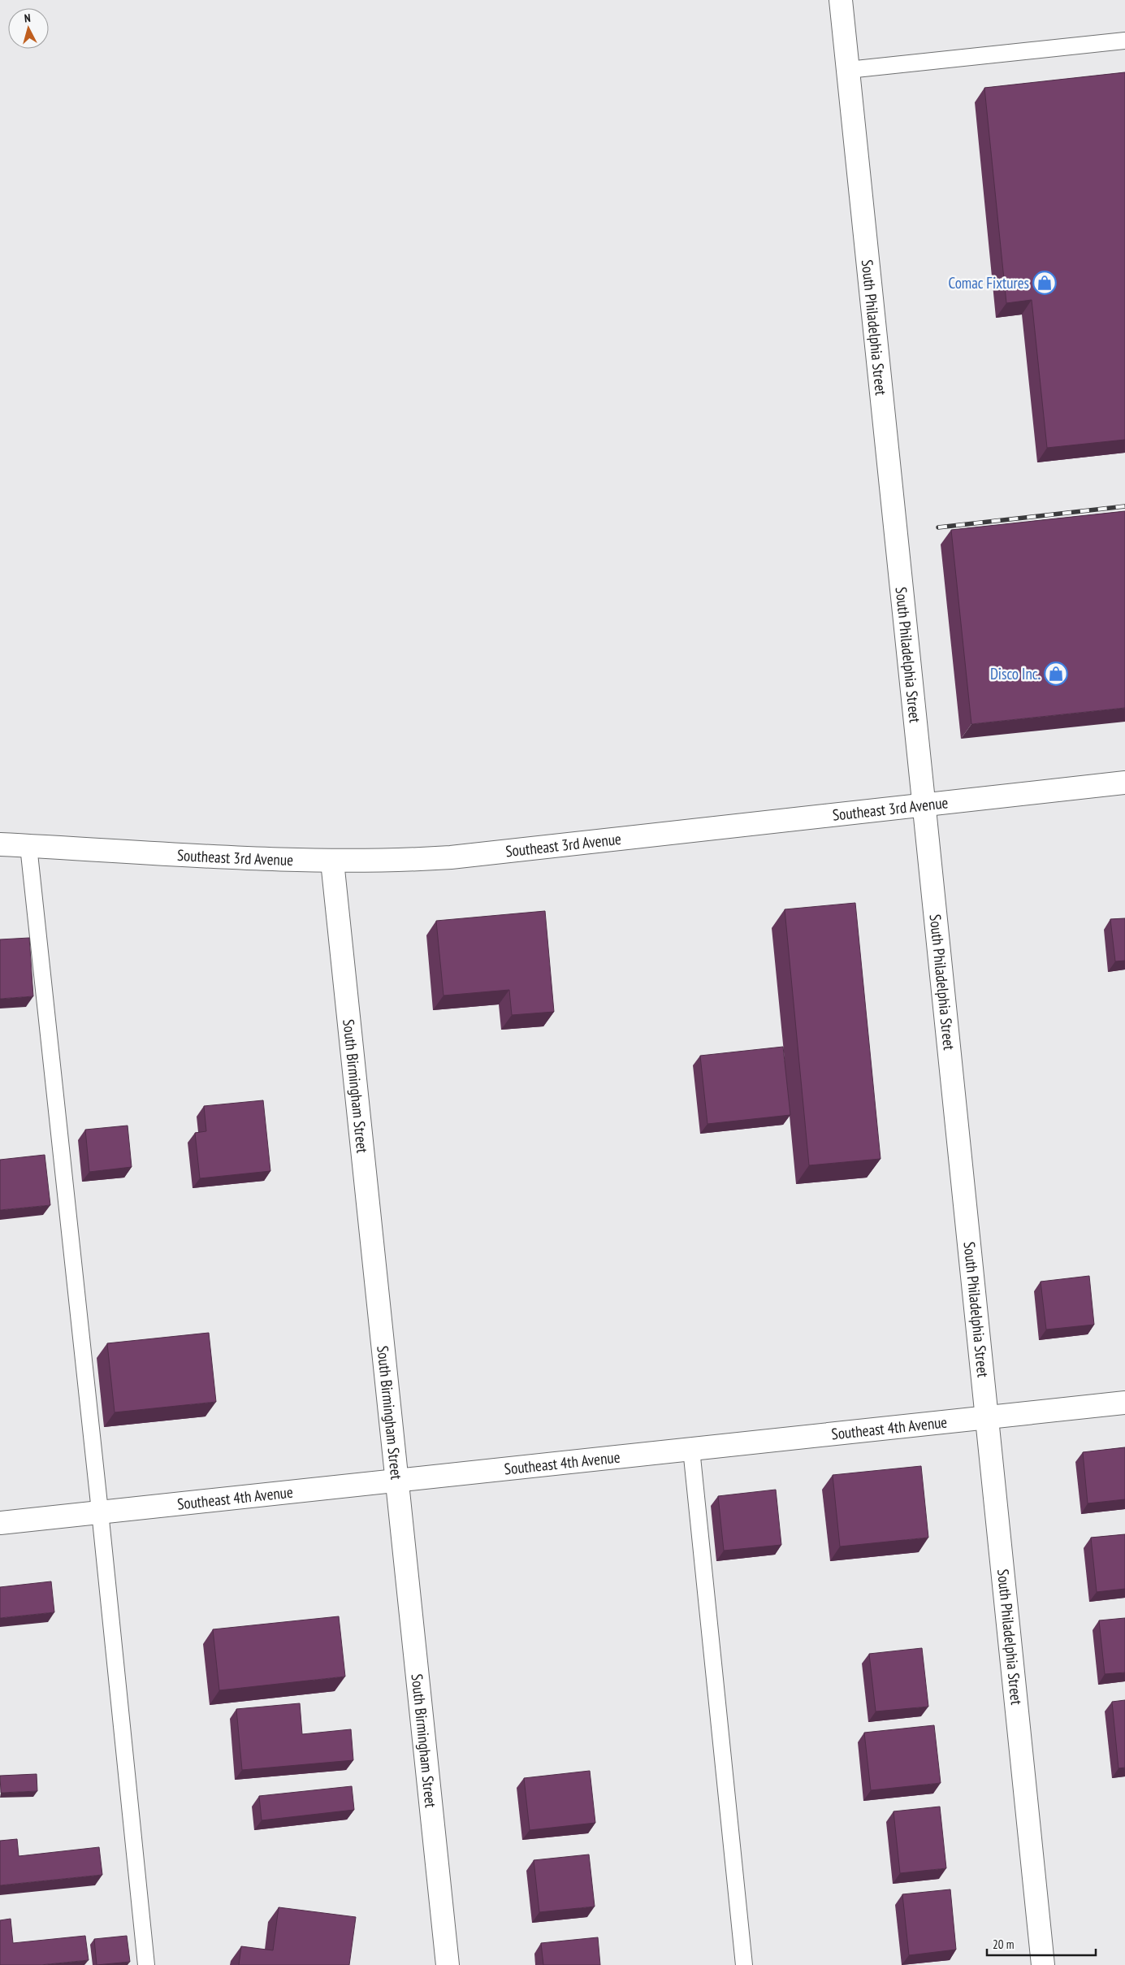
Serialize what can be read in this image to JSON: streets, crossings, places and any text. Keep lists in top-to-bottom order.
{
  "streets": {
    "street": [
      "South Philadelphia Street",
      "Southeast 3rd Avenue",
      "South Birmingham Street",
      "Southeast 4th Avenue"
    ]
  },
  "crossings": [
    ["South Philadelphia Street", "Southeast 3rd Avenue"],
    ["South Philadelphia Street", "Southeast 4th Avenue"],
    ["Southeast 3rd Avenue", "South Birmingham Street"],
    ["South Birmingham Street", "Southeast 4th Avenue"]
  ],
  "places": {
    "shop": ["Comac Fixtures", "Disco Inc."]
  },
  "scale_bar": "20 m",
  "north": "top"
}
